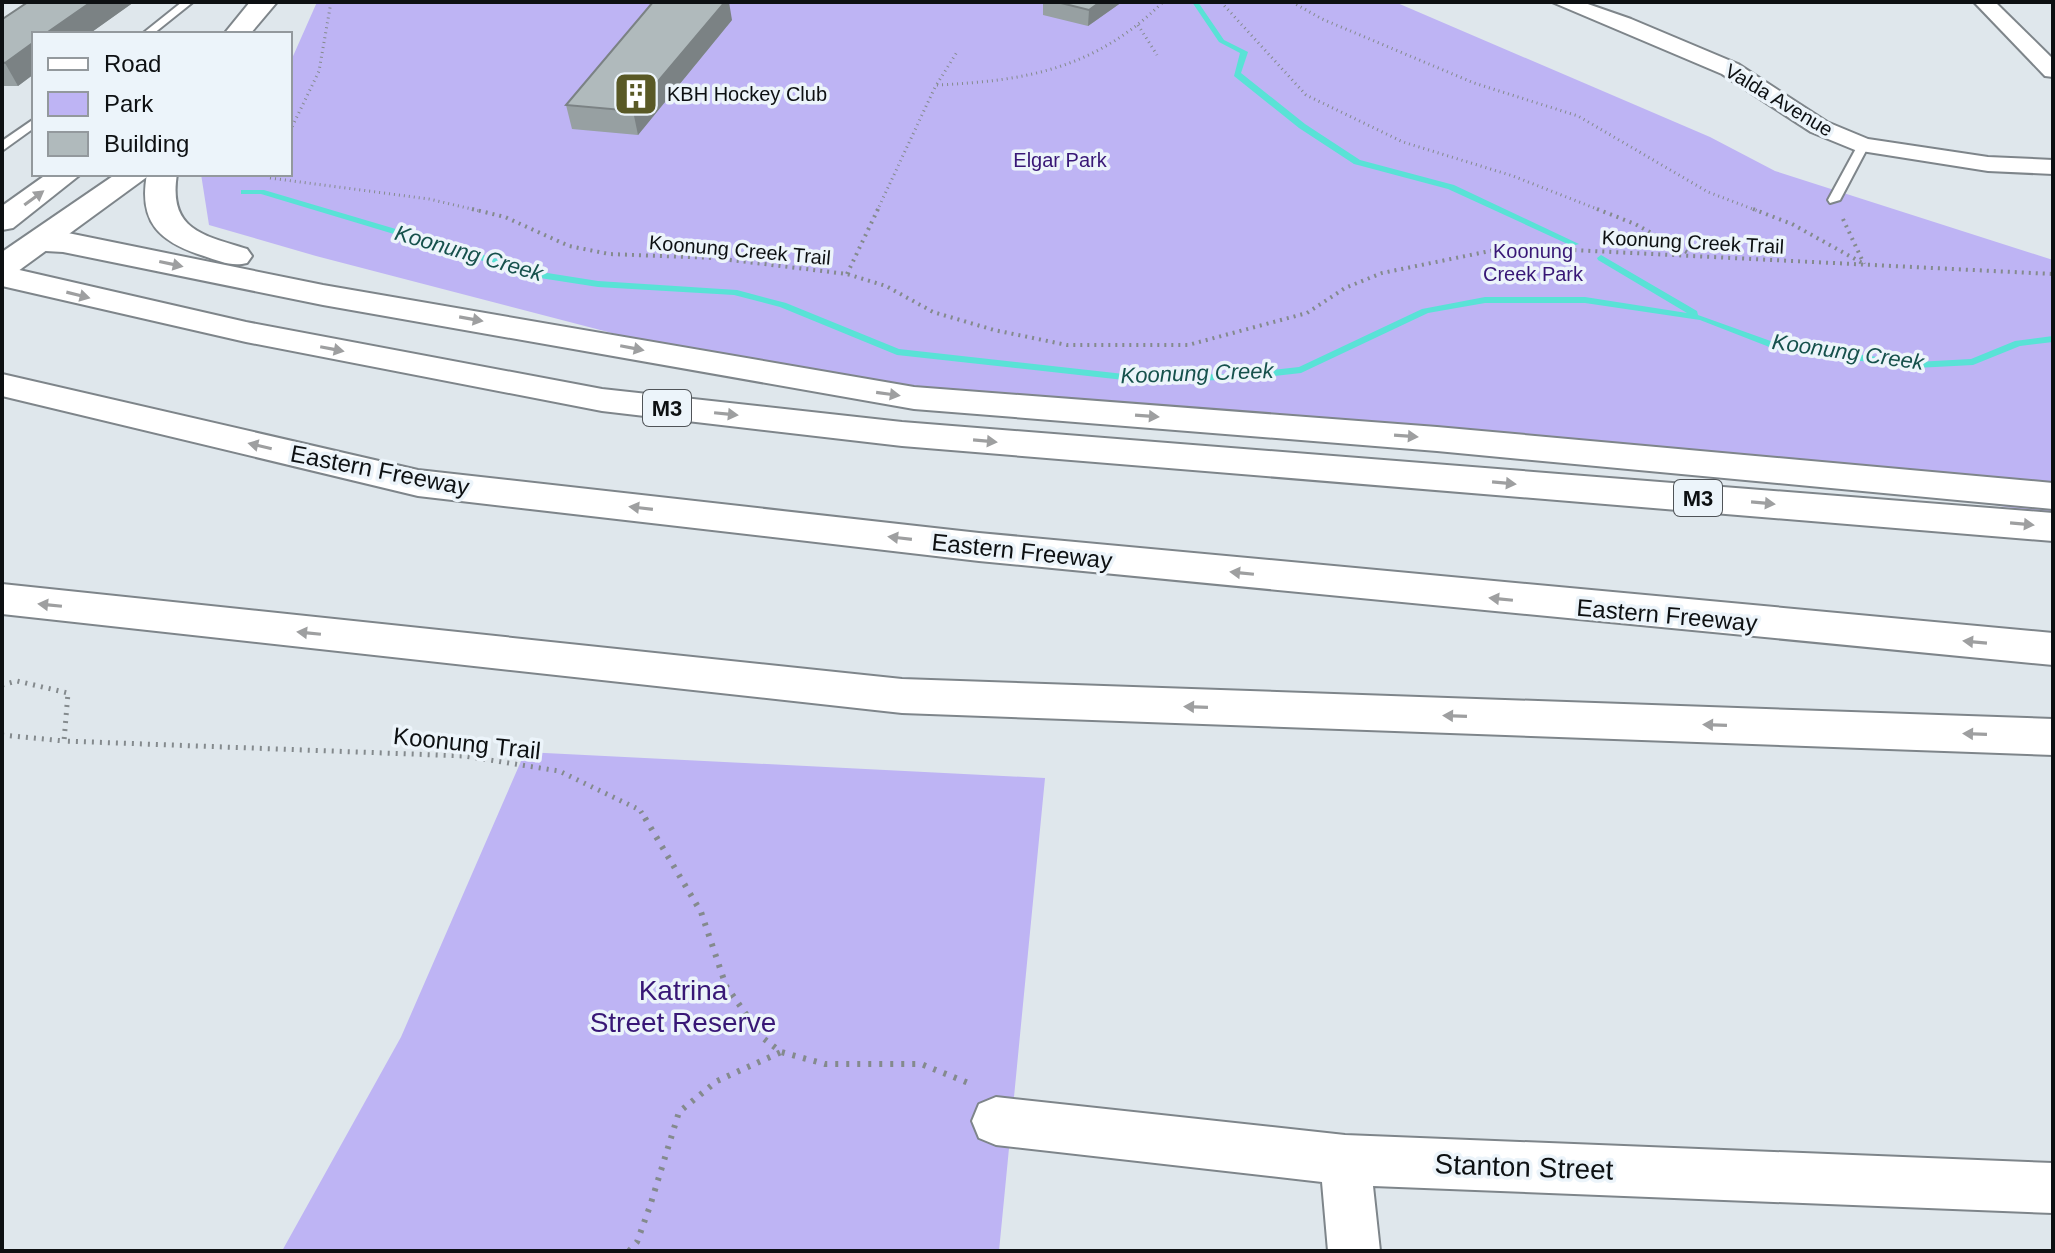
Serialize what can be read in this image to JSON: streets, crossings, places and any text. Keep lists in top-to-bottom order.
{
  "streets": {
    "main road": ["M3", "Eastern Freeway"],
    "street": ["Valda Avenue", "Stanton Street"],
    "path": ["Koonung Creek Trail", "Koonung Trail"]
  },
  "crossings": [
    ["Koonung Trail", "Stanton Street"]
  ],
  "water": ["Koonung Creek"],
  "parks": ["Elgar Park", "Koonung Creek Park", "Katrina Street Reserve"],
  "places": {
    "building": ["KBH Hockey Club"]
  },
  "legend": ["Road", "Park", "Building"]
}
